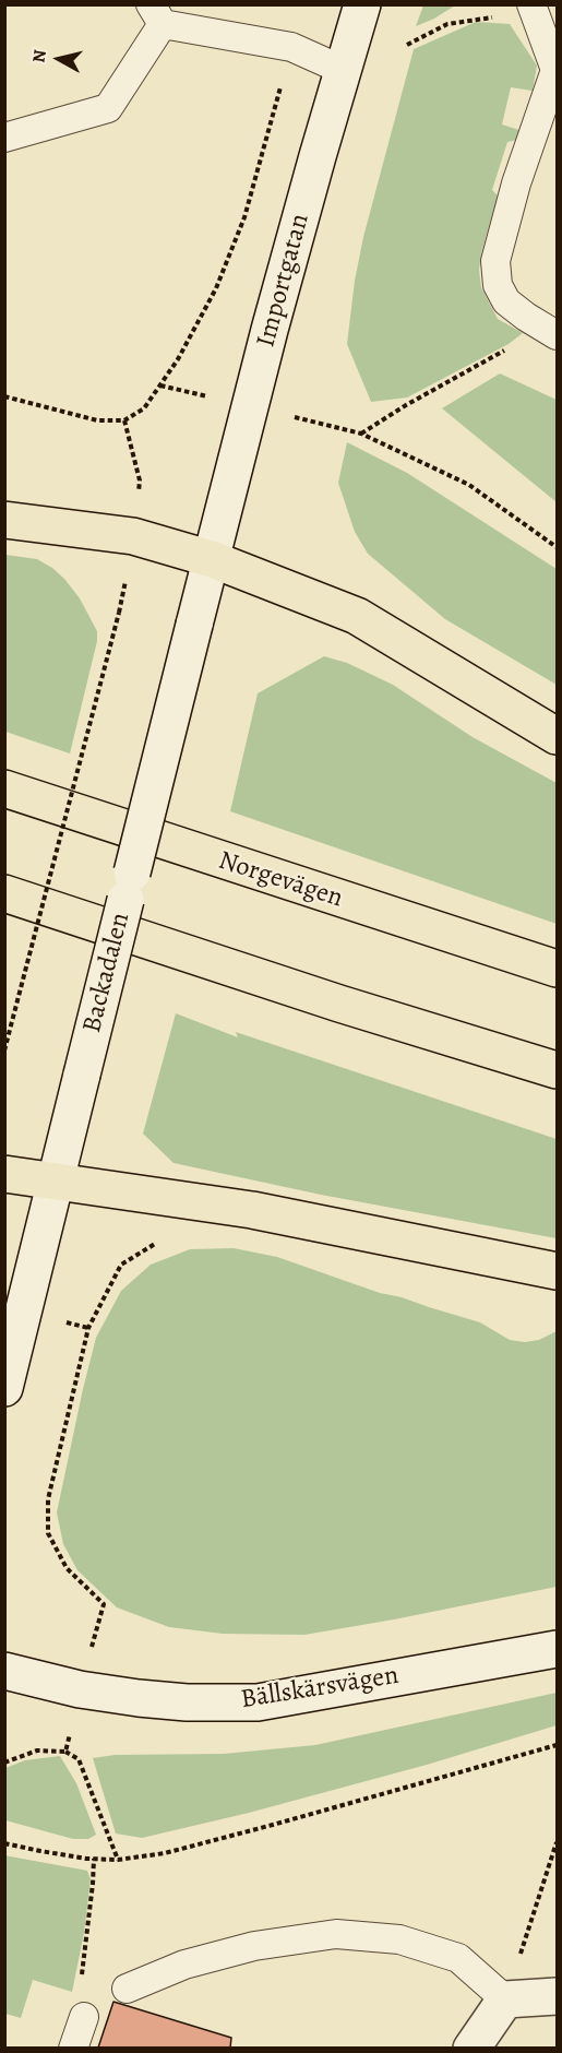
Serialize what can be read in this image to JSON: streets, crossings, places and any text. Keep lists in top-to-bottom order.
{
  "streets": {
    "highway": ["Norgevägen"],
    "street": ["Importgatan", "Backadalen", "Bällskärsvägen"]
  },
  "crossings": [
    ["Importgatan", "Backadalen"]
  ],
  "north": "left"
}
